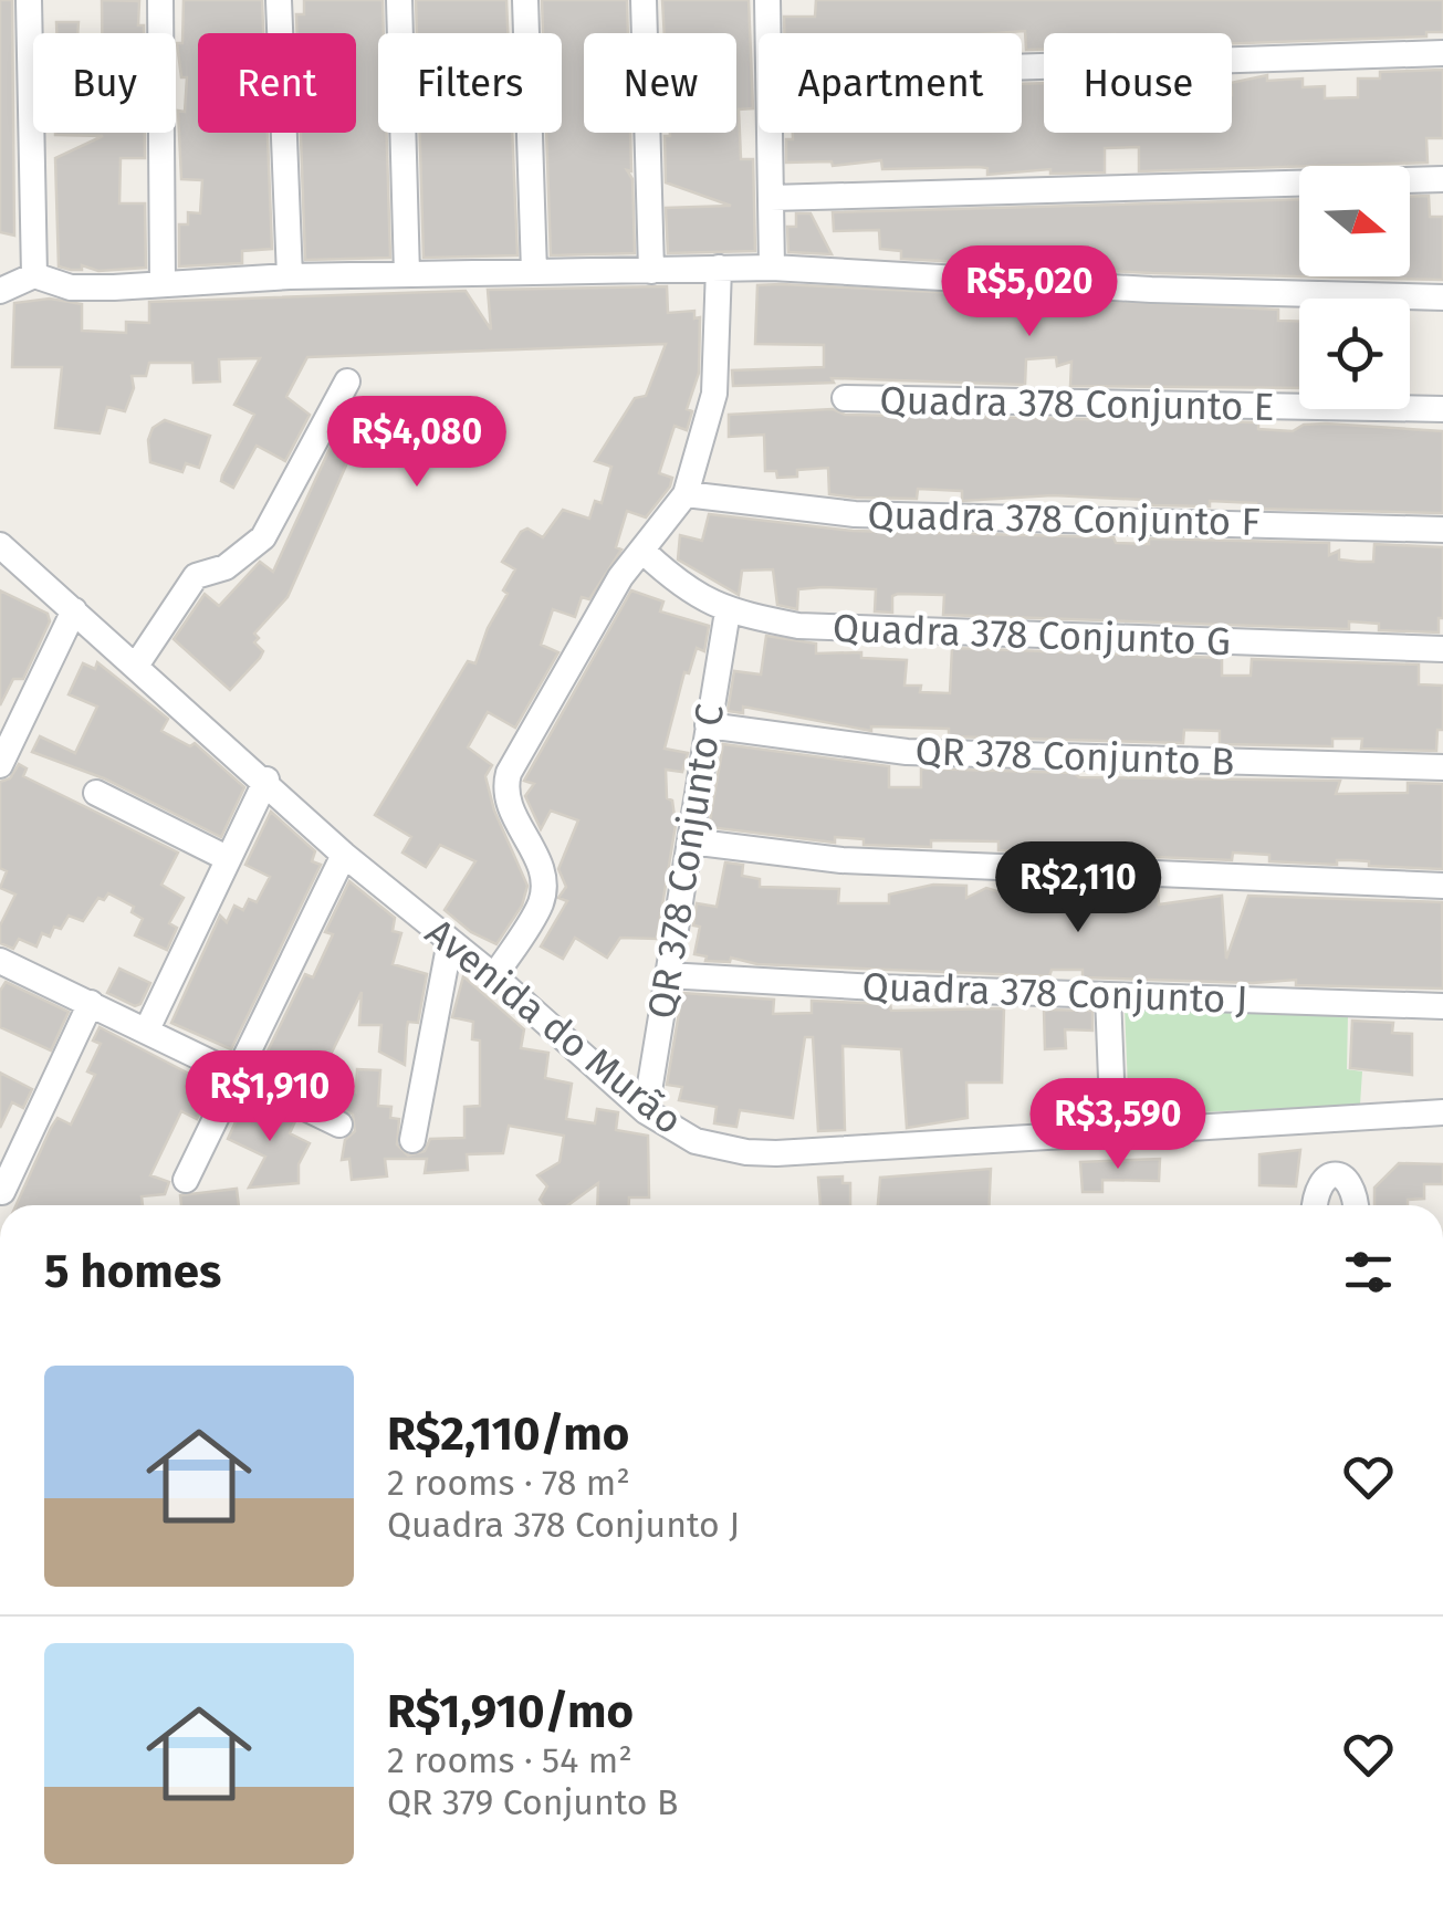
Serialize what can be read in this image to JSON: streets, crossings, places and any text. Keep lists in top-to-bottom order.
{
  "streets": {
    "street": [
      "Quadra 378 Conjunto E",
      "Quadra 378 Conjunto F",
      "Quadra 378 Conjunto G",
      "QR 378 Conjunto B",
      "QR 378 Conjunto C",
      "Quadra 378 Conjunto J",
      "Avenida do Murão"
    ]
  },
  "crossings": [
    ["Quadra 378 Conjunto G", "QR 378 Conjunto C"],
    ["QR 378 Conjunto B", "QR 378 Conjunto C"],
    ["QR 378 Conjunto C", "Quadra 378 Conjunto J"],
    ["QR 378 Conjunto C", "Avenida do Murão"]
  ],
  "north": "right",
  "page": {
    "chip": [
      "Buy",
      "Rent",
      "Filters",
      "New",
      "Apartment",
      "House"
    ],
    "price": [
      "R$5,020",
      "R$4,080",
      "R$2,110",
      "R$1,910",
      "R$3,590"
    ],
    "heading": "5 homes",
    "list": [
      {
        "name": "R$2,110/mo",
        "note": "2 rooms · 78 m² · Quadra 378 Conjunto J"
      },
      {
        "name": "R$1,910/mo",
        "note": "2 rooms · 54 m² · QR 379 Conjunto B"
      }
    ]
  }
}
